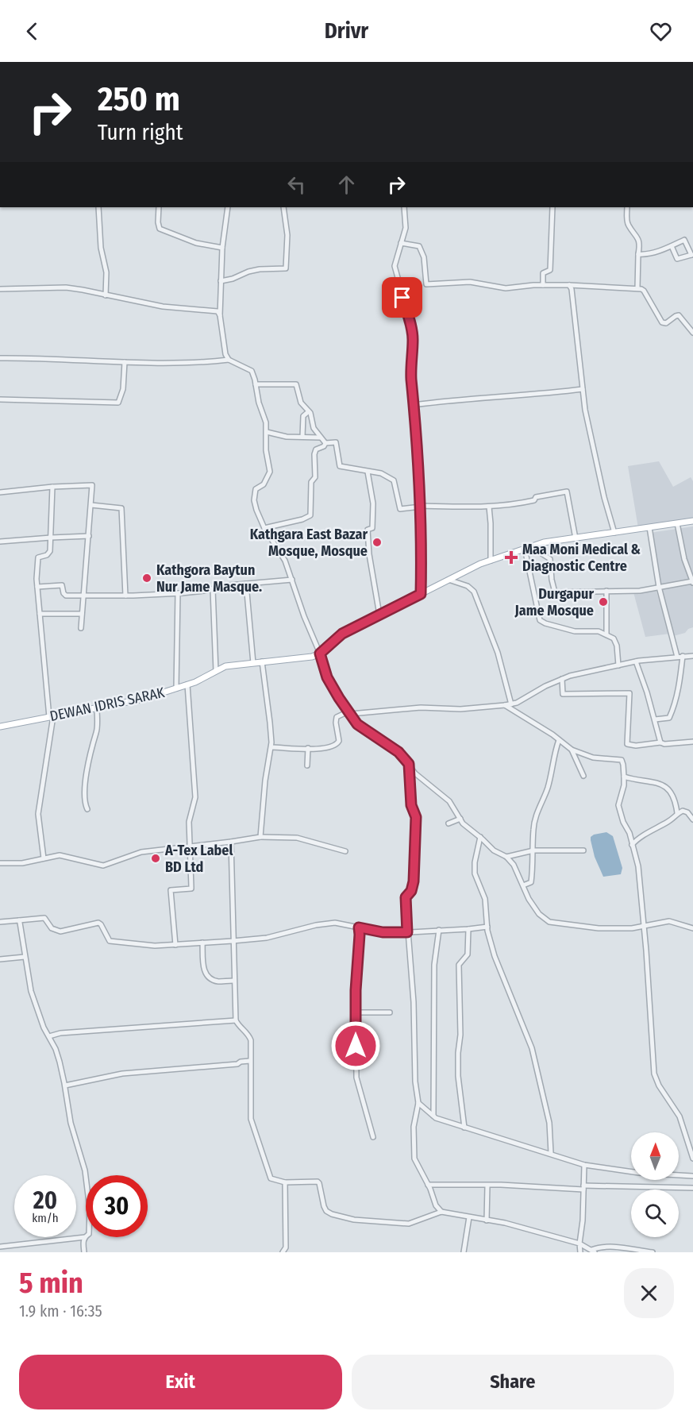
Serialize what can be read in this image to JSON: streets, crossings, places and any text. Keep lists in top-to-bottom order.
{
  "streets": {
    "main road": ["DEWAN IDRIS SARAK"]
  },
  "places": {
    "other": [
      "Kathgara East Bazar Mosque, Mosque",
      "Kathgora Baytun Nur Jame Masque.",
      "Durgapur Jame Mosque",
      "A-Tex Label BD Ltd"
    ],
    "health": ["Maa Moni Medical & Diagnostic Centre"]
  },
  "north": "top",
  "page": {
    "header": "Drivr",
    "turn": ["250 m", "Turn right"],
    "speed": "20 km/h",
    "limit": "30",
    "heading": ["5 min", "1.9 km · 16:35"],
    "buttons": ["Exit", "Share"]
  }
}
